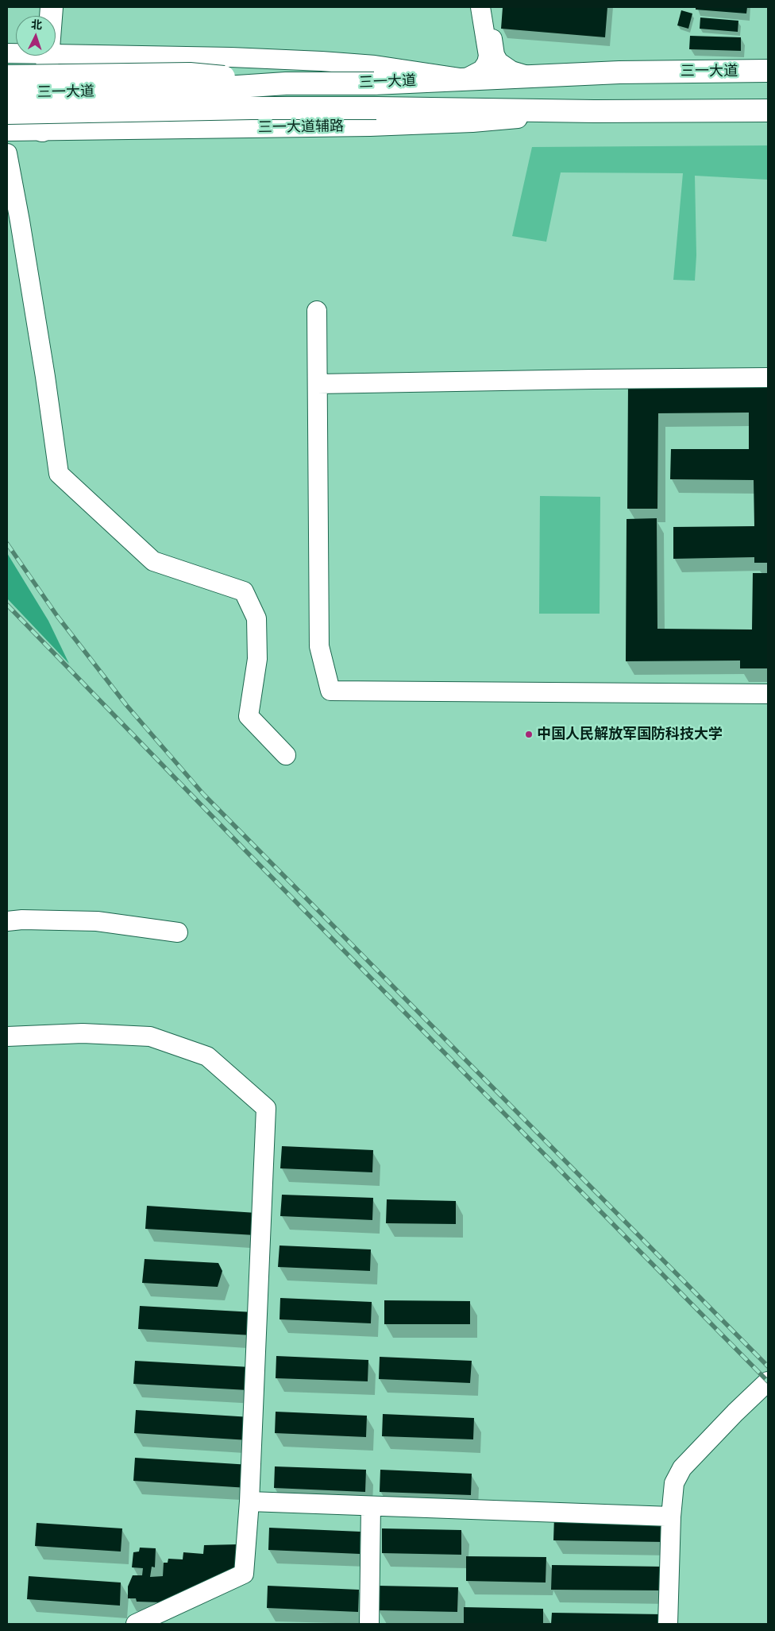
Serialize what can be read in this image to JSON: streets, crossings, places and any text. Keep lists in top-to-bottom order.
{
  "streets": {
    "main road": ["三一大道"],
    "street": ["三一大道辅路"]
  },
  "crossings": [
    ["三一大道", "三一大道辅路"]
  ],
  "places": ["中国人民解放军国防科技大学"],
  "north": "top"
}
